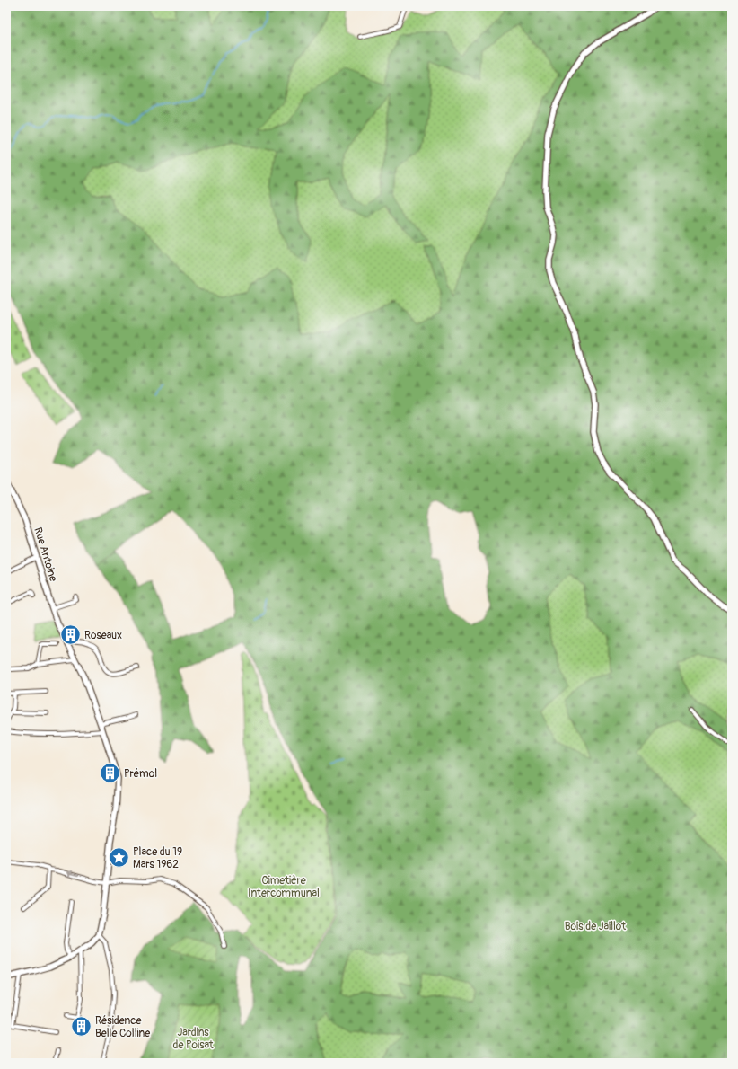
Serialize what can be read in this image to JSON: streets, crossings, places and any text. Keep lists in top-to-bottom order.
{
  "streets": {
    "street": ["Rue Antoine"]
  },
  "parks": ["Cimetière Intercommunal", "Bois de Jaillot", "Jardins de Poisat"],
  "places": {
    "building": ["Roseaux", "Prémol", "Résidence Belle Colline"],
    "place": ["Place du 19 Mars 1962"]
  }
}
